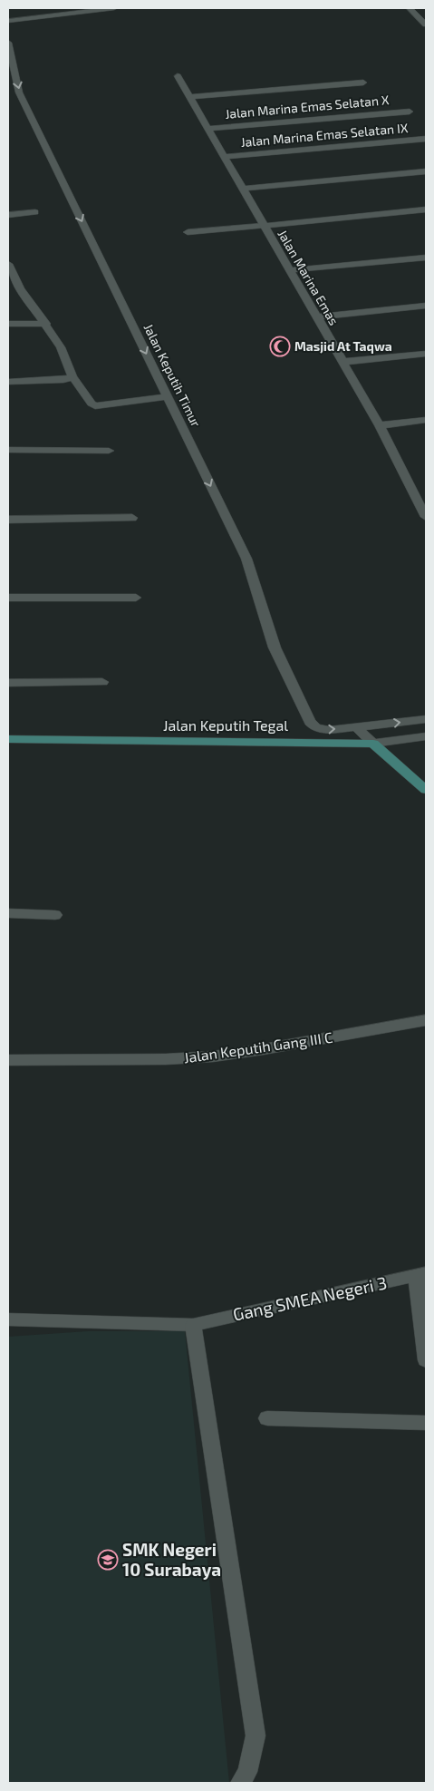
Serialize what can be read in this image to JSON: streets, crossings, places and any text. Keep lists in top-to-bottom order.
{
  "streets": {
    "main road": ["Jalan Keputih Tegal"],
    "street": [
      "Jalan Marina Emas Selatan X",
      "Jalan Marina Emas Selatan IX",
      "Jalan Marina Emas",
      "Jalan Keputih Timur",
      "Jalan Keputih Gang III C",
      "Gang SMEA Negeri 3"
    ]
  },
  "crossings": [
    ["Jalan Marina Emas Selatan X", "Jalan Marina Emas"],
    ["Jalan Marina Emas Selatan IX", "Jalan Marina Emas"]
  ],
  "one_way": ["Jalan Keputih Timur"],
  "places": {
    "mosque": ["Masjid At Taqwa"],
    "school or university": ["SMK Negeri 10 Surabaya"]
  }
}
